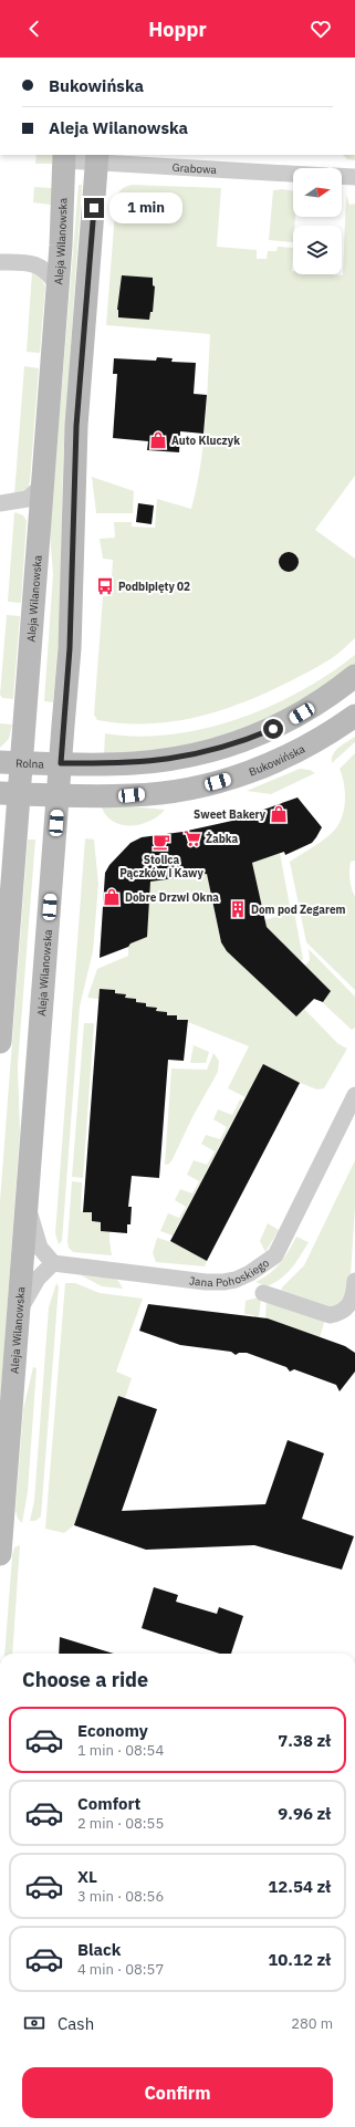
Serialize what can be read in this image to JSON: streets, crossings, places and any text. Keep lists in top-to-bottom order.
{
  "streets": {
    "main road": ["Aleja Wilanowska", "Bukowińska", "Rolna"],
    "street": ["Grabowa", "Jana Pohoskiego"]
  },
  "crossings": [
    ["Grabowa", "Aleja Wilanowska"],
    ["Aleja Wilanowska", "Bukowińska"],
    ["Aleja Wilanowska", "Rolna"]
  ],
  "places": {
    "shop": ["Auto Kluczyk", "Sweet Bakery", "Dobre Drzwi Okna"],
    "bus stop": ["Podbipięty 02"],
    "supermarket": ["Żabka"],
    "cafe": ["Stolica Pączków i Kawy"],
    "building": ["Dom pod Zegarem"]
  },
  "north": "right",
  "page": {
    "header": "Hoppr",
    "banner": ["Bukowińska", "Aleja Wilanowska"],
    "bubble": "1 min",
    "heading": "Choose a ride",
    "list": [
      {
        "name": "Economy",
        "note": "1 min · 08:54",
        "value": "7.38 zł"
      },
      {
        "name": "Comfort",
        "note": "2 min · 08:55",
        "value": "9.96 zł"
      },
      {
        "name": "XL",
        "note": "3 min · 08:56",
        "value": "12.54 zł"
      },
      {
        "name": "Black",
        "note": "4 min · 08:57",
        "value": "10.12 zł"
      }
    ],
    "pay": ["Cash", "280 m"],
    "buttons": "Confirm"
  }
}
